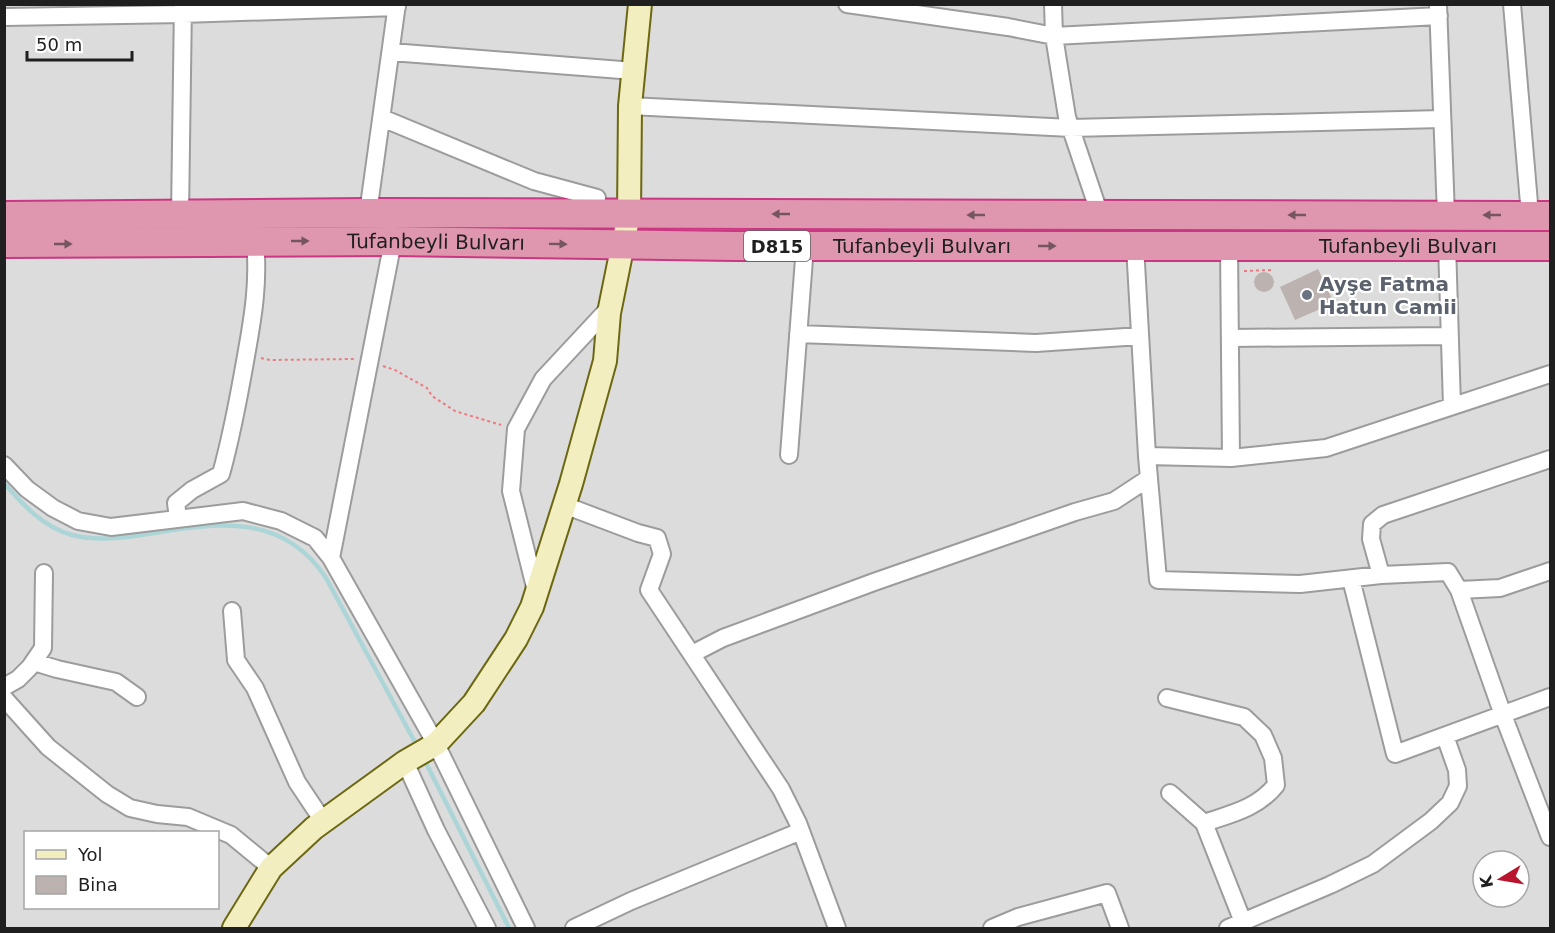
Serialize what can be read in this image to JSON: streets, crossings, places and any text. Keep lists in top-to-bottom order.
{
  "streets": {
    "highway": ["Tufanbeyli Bulvarı", "D815"]
  },
  "places": ["Ayşe Fatma Hatun Camii"],
  "legend": ["Yol", "Bina"],
  "scale_bar": "50 m",
  "north": "left"
}
